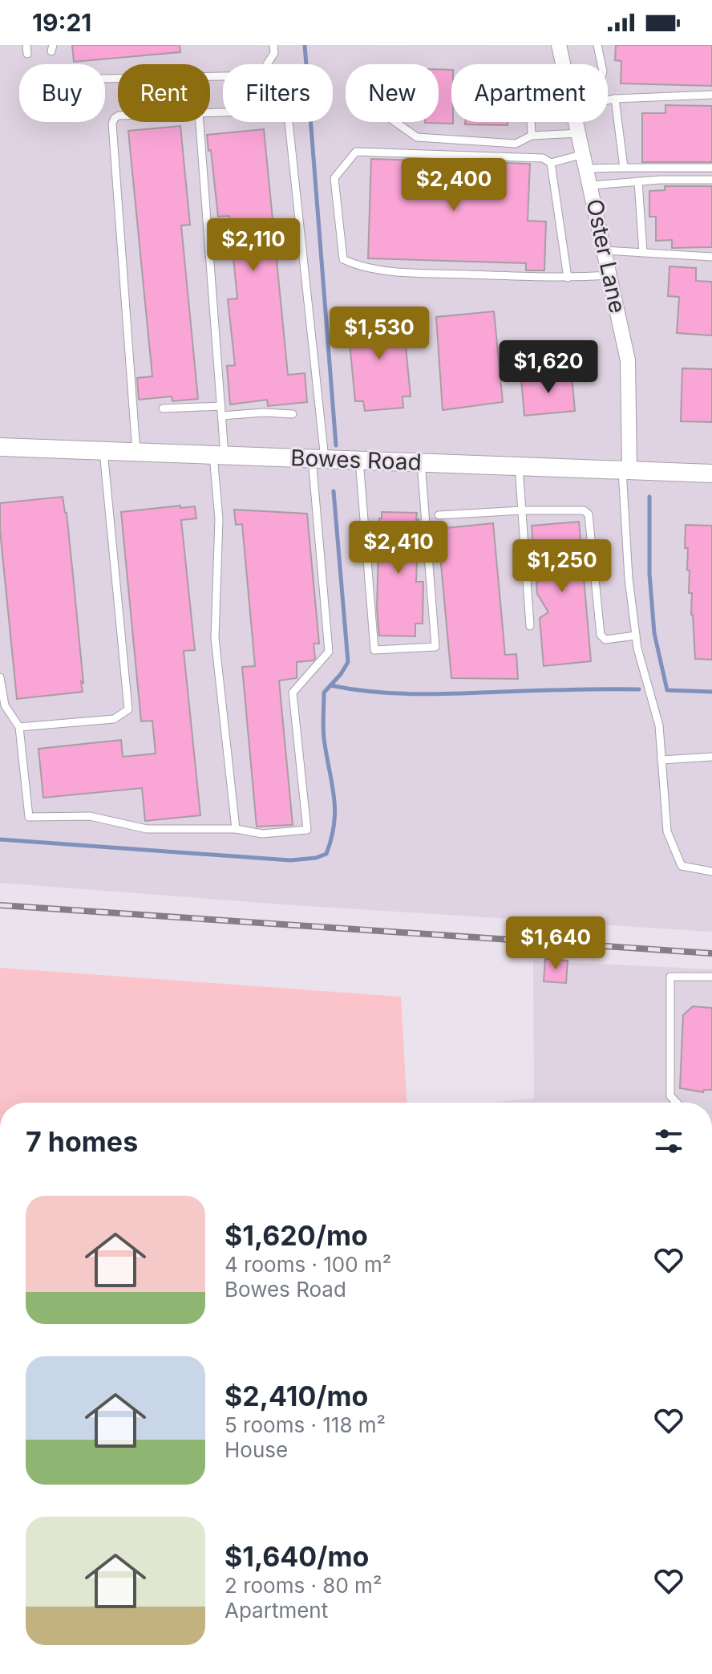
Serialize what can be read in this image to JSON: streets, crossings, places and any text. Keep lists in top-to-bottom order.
{
  "streets": {
    "street": ["Oster Lane", "Bowes Road"]
  },
  "crossings": [
    ["Oster Lane", "Bowes Road"]
  ],
  "page": {
    "status": "19:21",
    "chip": [
      "Buy",
      "Rent",
      "Filters",
      "New",
      "Apartment"
    ],
    "price": [
      "$2,400",
      "$2,110",
      "$1,530",
      "$1,620",
      "$2,410",
      "$1,250",
      "$1,640"
    ],
    "heading": "7 homes",
    "list": [
      {
        "name": "$1,620/mo",
        "note": "4 rooms · 100 m² · Bowes Road"
      },
      {
        "name": "$2,410/mo",
        "note": "5 rooms · 118 m² · House"
      },
      {
        "name": "$1,640/mo",
        "note": "2 rooms · 80 m² · Apartment"
      }
    ]
  }
}
